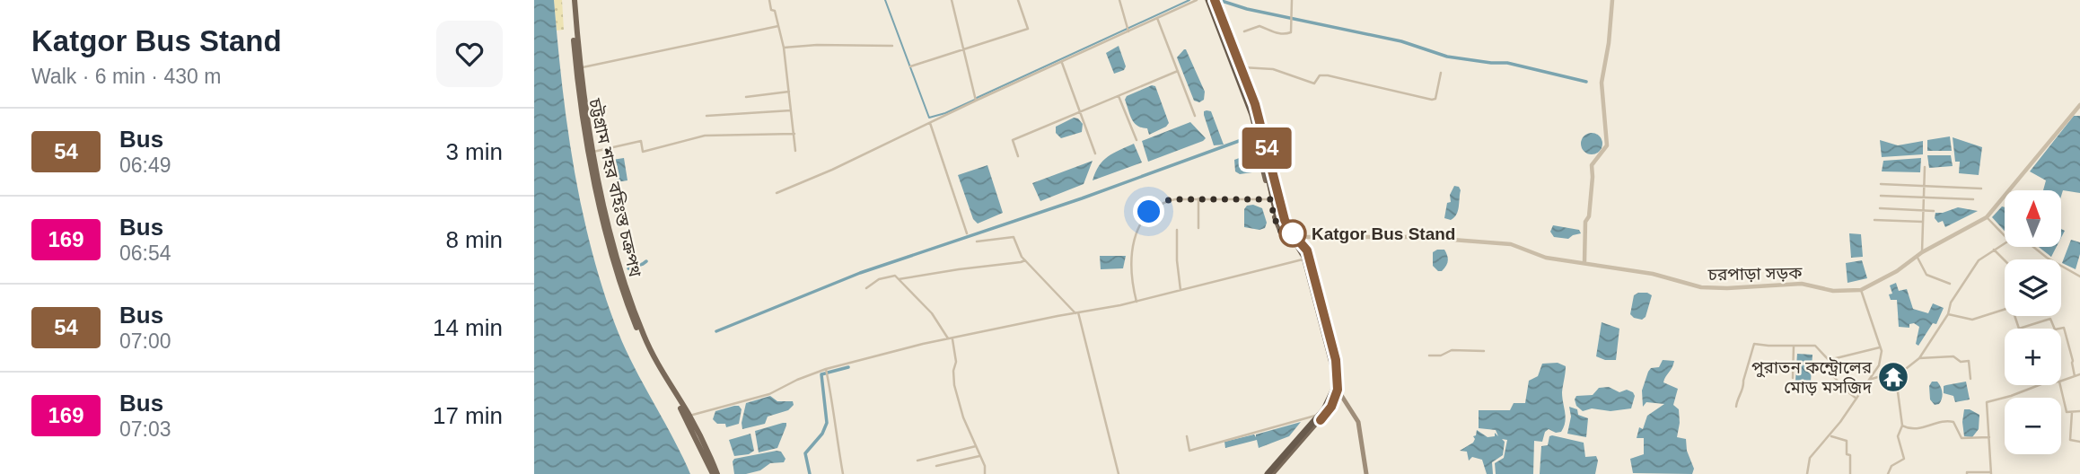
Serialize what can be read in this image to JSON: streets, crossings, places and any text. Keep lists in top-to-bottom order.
{
  "streets": {
    "main road": ["চট্টগ্রাম শহর বহিঃস্ত চক্রপথ"],
    "street": ["চরপাড়া সড়ক"]
  },
  "places": {
    "other": ["Katgor Bus Stand"],
    "temple": ["পুরাতন কন্ট্রোলের মোড় মসজিদ"]
  },
  "lines": ["bus line 54"],
  "north": "top",
  "page": {
    "heading": ["Katgor Bus Stand", "Walk · 6 min · 430 m"],
    "on_map": "54",
    "list": [
      {
        "mark": "54",
        "name": "Bus",
        "note": "06:49",
        "value": "3 min"
      },
      {
        "mark": "169",
        "name": "Bus",
        "note": "06:54",
        "value": "8 min"
      },
      {
        "mark": "54",
        "name": "Bus",
        "note": "07:00",
        "value": "14 min"
      },
      {
        "mark": "169",
        "name": "Bus",
        "note": "07:03",
        "value": "17 min"
      }
    ],
    "map_buttons": ["+", "−"]
  }
}
